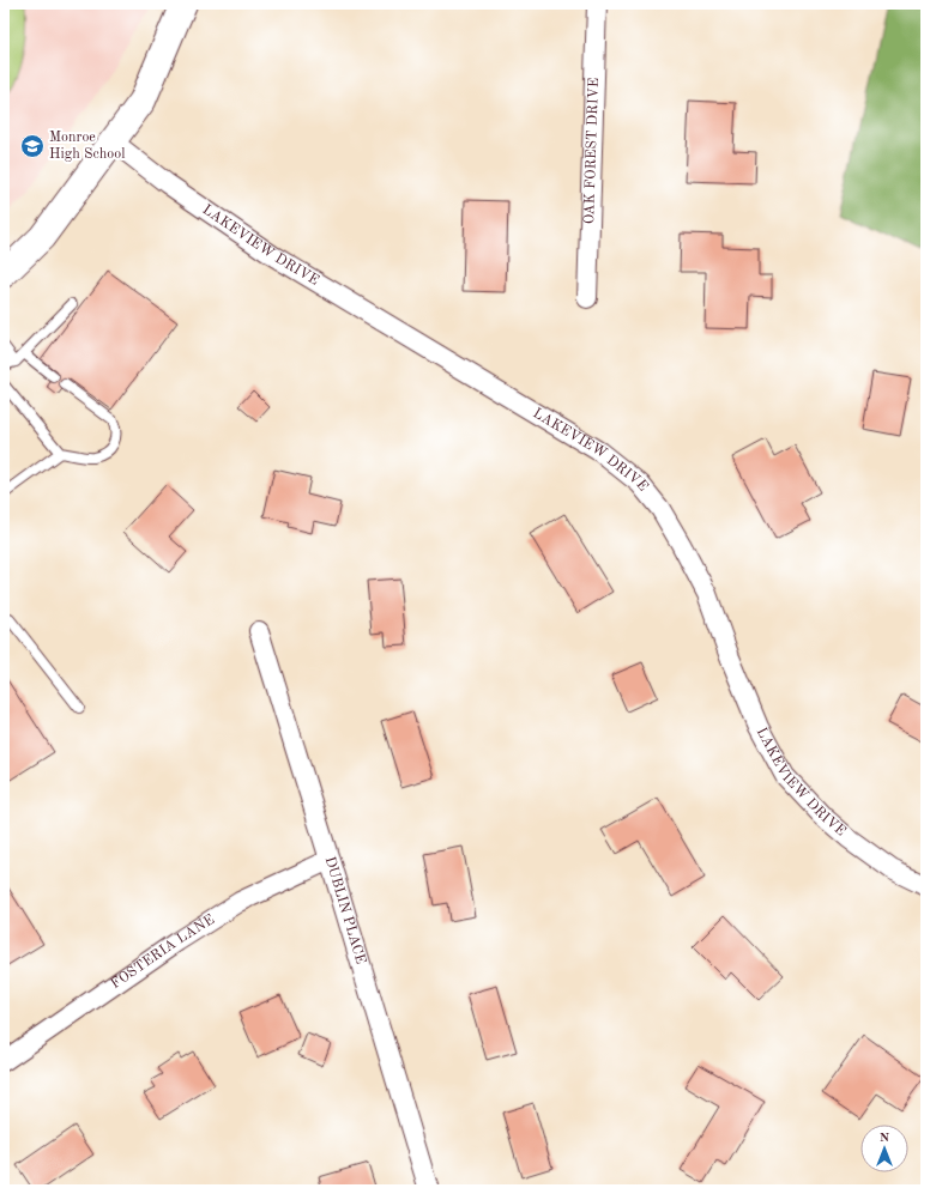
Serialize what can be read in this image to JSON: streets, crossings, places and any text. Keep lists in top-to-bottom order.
{
  "streets": {
    "street": [
      "OAK FOREST DRIVE",
      "LAKEVIEW DRIVE",
      "DUBLIN PLACE",
      "FOSTERIA LANE"
    ]
  },
  "crossings": [
    ["DUBLIN PLACE", "FOSTERIA LANE"]
  ],
  "places": {
    "school or university": ["Monroe High School"]
  },
  "north": "top"
}
